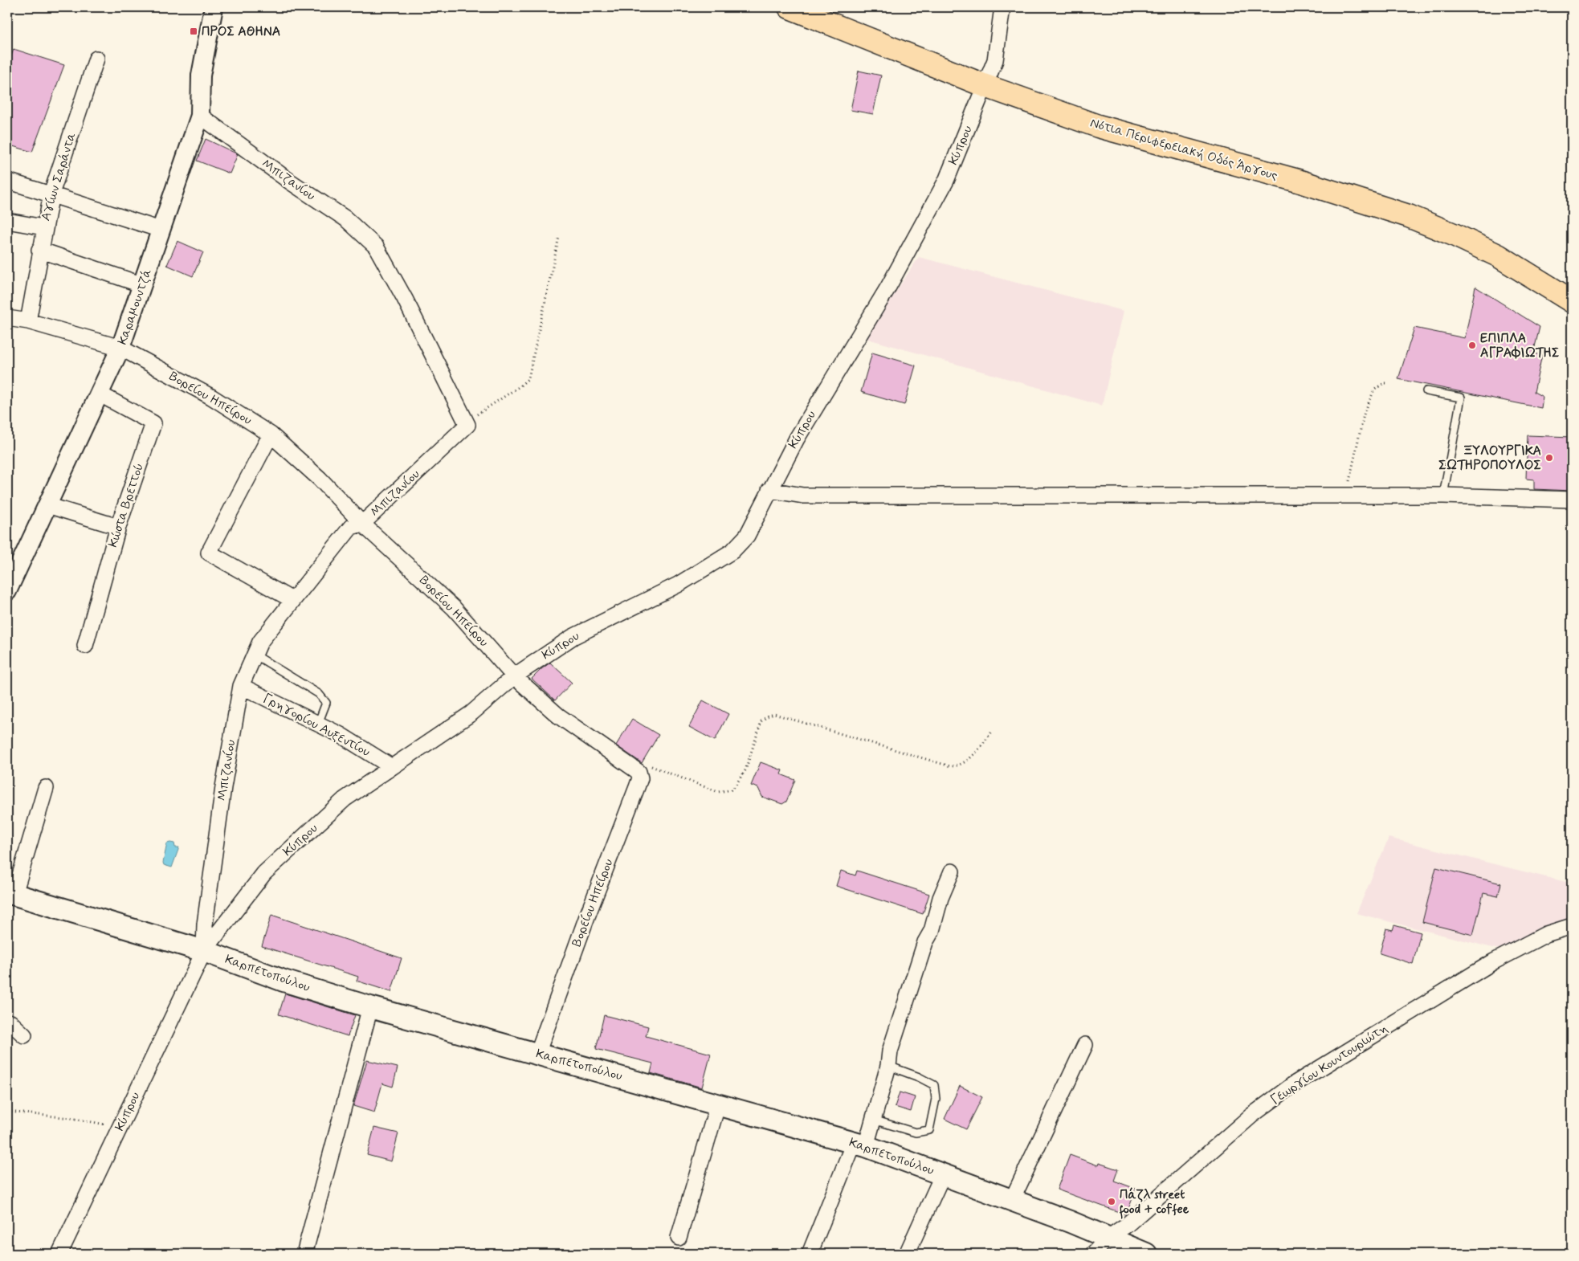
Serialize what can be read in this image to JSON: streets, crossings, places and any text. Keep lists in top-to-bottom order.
{
  "streets": {
    "main road": ["Νότια Περιφερειακή Οδός Άργους", "Καρπετοπούλου"],
    "street": [
      "Κύπρου",
      "Αγίων Σαράντα",
      "Μπιζανίου",
      "Καραμουντζά",
      "Βορείου Ηπείρου",
      "Κώστα Βρεττού",
      "Γρηγορίου Αυξεντίου",
      "Γεωργίου Κουντουριώτη"
    ]
  },
  "crossings": [
    ["Κύπρου", "Νότια Περιφερειακή Οδός Άργους"],
    ["Κύπρου", "Μπιζανίου"],
    ["Κύπρου", "Βορείου Ηπείρου"],
    ["Κύπρου", "Γρηγορίου Αυξεντίου"],
    ["Κύπρου", "Καρπετοπούλου"],
    ["Αγίων Σαράντα", "Βορείου Ηπείρου"],
    ["Μπιζανίου", "Καραμουντζά"],
    ["Μπιζανίου", "Βορείου Ηπείρου"],
    ["Μπιζανίου", "Γρηγορίου Αυξεντίου"],
    ["Μπιζανίου", "Καρπετοπούλου"],
    ["Καραμουντζά", "Βορείου Ηπείρου"],
    ["Καραμουντζά", "Κώστα Βρεττού"],
    ["Βορείου Ηπείρου", "Καρπετοπούλου"],
    ["Καρπετοπούλου", "Γεωργίου Κουντουριώτη"]
  ],
  "places": {
    "transit": ["ΠΡΟΣ ΑΘΗΝΑ"],
    "other": ["ΕΠΙΠΛΑ ΑΓΡΑΦΙΩΤΗΣ", "ΞΥΛΟΥΡΓΙΚΑ ΣΩΤΗΡΟΠΟΥΛΟΣ", "Πάζλ street food + coffee"]
  }
}
